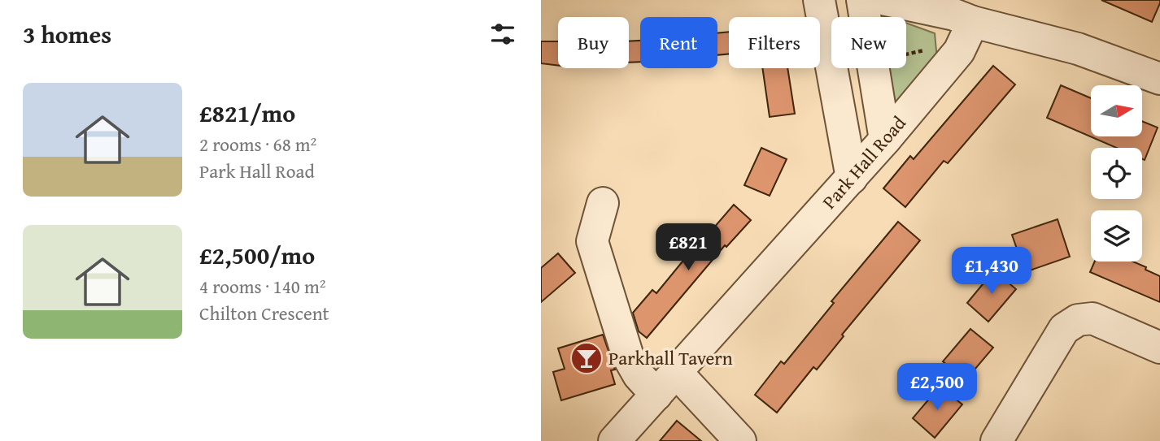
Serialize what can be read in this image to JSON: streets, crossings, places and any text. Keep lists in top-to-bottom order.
{
  "streets": {
    "street": ["Park Hall Road"]
  },
  "places": {
    "bar": ["Parkhall Tavern"]
  },
  "north": "right",
  "page": {
    "heading": "3 homes",
    "chip": [
      "Buy",
      "Rent",
      "Filters",
      "New"
    ],
    "list": [
      {
        "name": "£821/mo",
        "note": "2 rooms · 68 m² · Park Hall Road"
      },
      {
        "name": "£2,500/mo",
        "note": "4 rooms · 140 m² · Chilton Crescent"
      }
    ],
    "price": ["£821", "£1,430", "£2,500"]
  }
}
